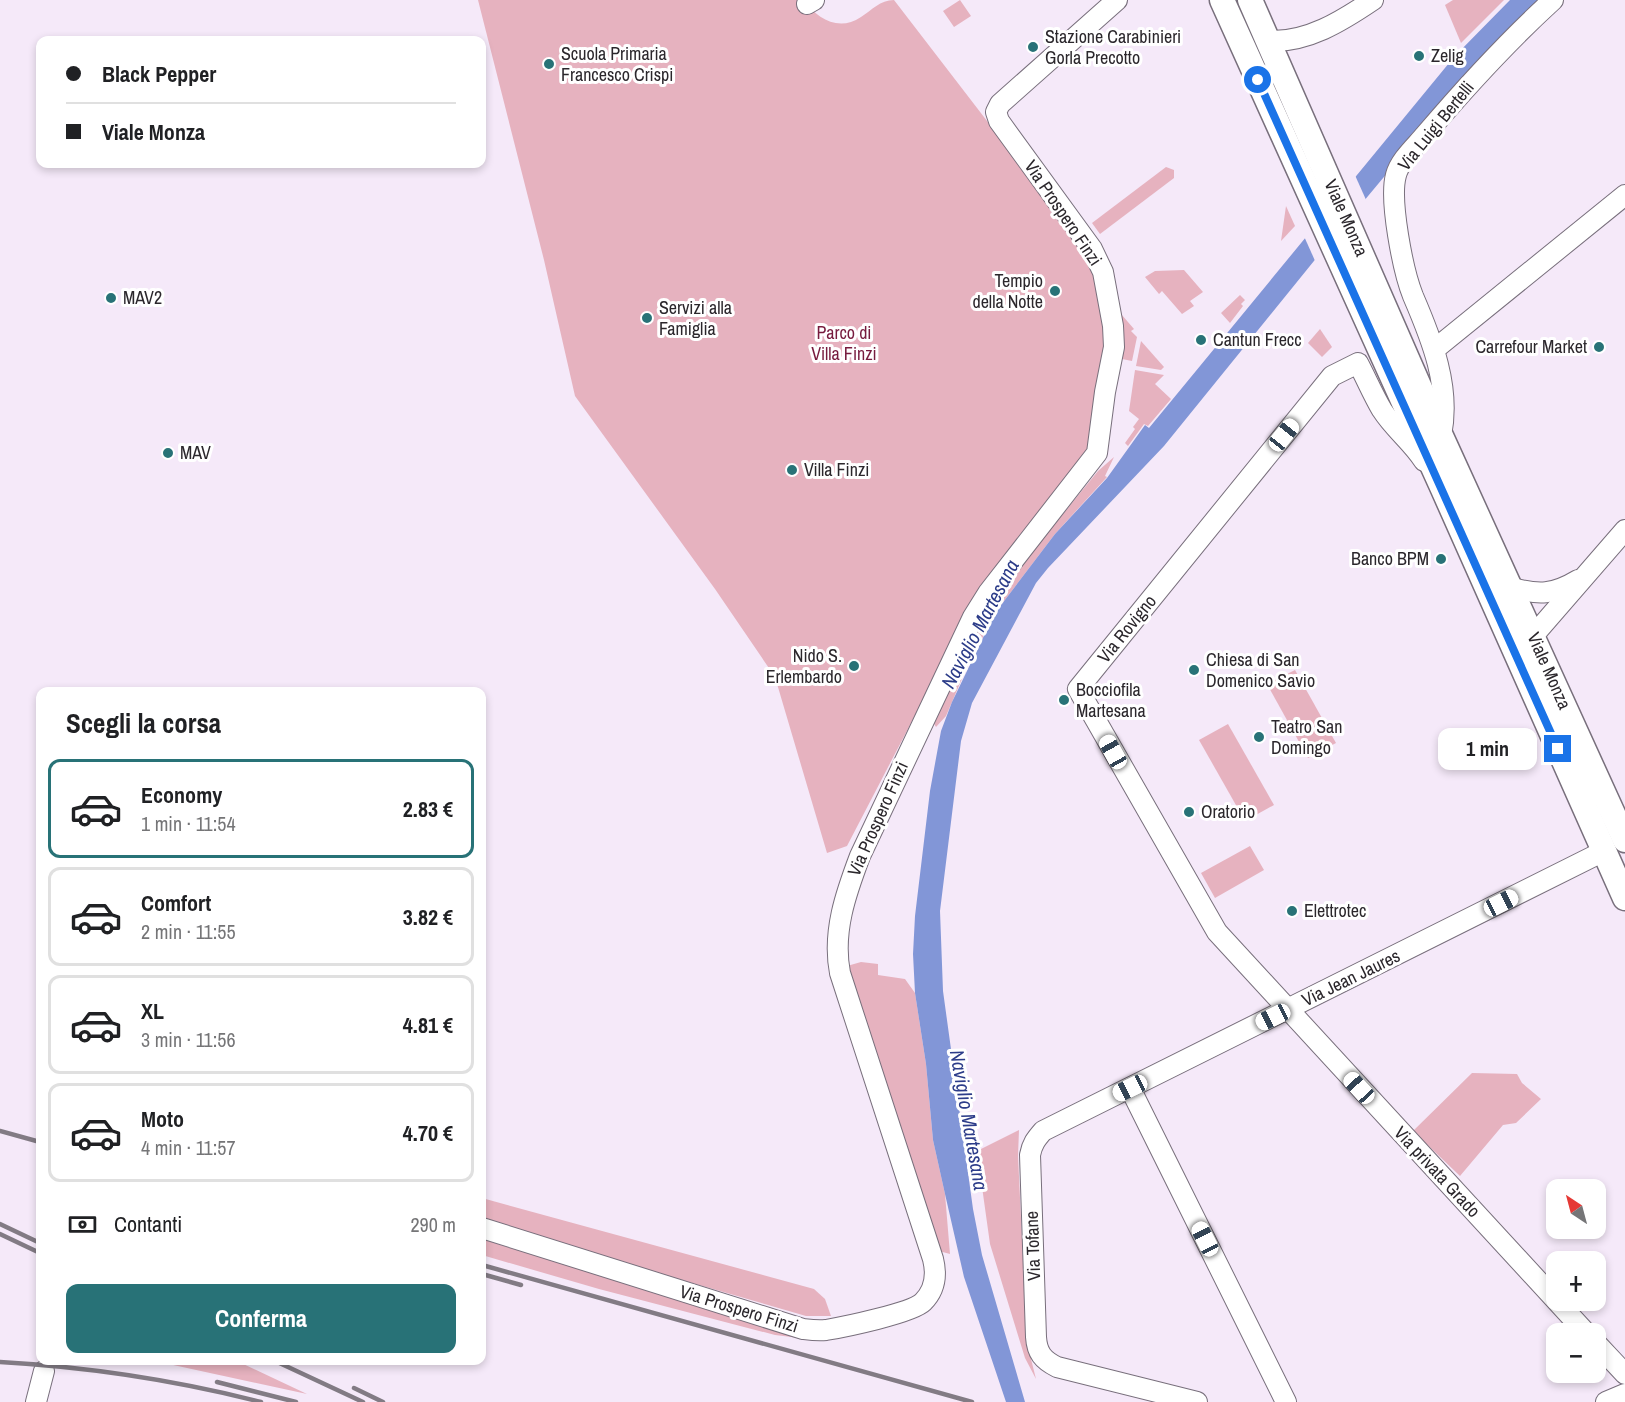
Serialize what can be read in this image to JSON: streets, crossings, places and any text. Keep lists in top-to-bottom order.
{
  "streets": {
    "main road": ["Viale Monza"],
    "street": [
      "Via Luigi Bertelli",
      "Via Prospero Finzi",
      "Via Rovigno",
      "Via Jean Jaures",
      "Via privata Grado",
      "Via Tofane"
    ]
  },
  "crossings": [
    ["Viale Monza", "Via Rovigno"],
    ["Viale Monza", "Via Jean Jaures"],
    ["Via Rovigno", "Via Jean Jaures"],
    ["Via Rovigno", "Via privata Grado"],
    ["Via Jean Jaures", "Via privata Grado"],
    ["Via Jean Jaures", "Via Tofane"]
  ],
  "water": ["Naviglio Martesana"],
  "parks": ["Parco di Villa Finzi"],
  "places": [
    "Stazione Carabinieri Gorla Precotto",
    "Zelig",
    "Scuola Primaria Francesco Crispi",
    "Tempio della Notte",
    "MAV2",
    "Servizi alla Famiglia",
    "Cantun Frecc",
    "Carrefour Market",
    "MAV",
    "Villa Finzi",
    "Banco BPM",
    "Nido S. Erlembardo",
    "Chiesa di San Domenico Savio",
    "Bocciofila Martesana",
    "Teatro San Domingo",
    "Oratorio",
    "Elettrotec"
  ],
  "north": "top left",
  "page": {
    "banner": ["Black Pepper", "Viale Monza"],
    "heading": "Scegli la corsa",
    "bubble": "1 min",
    "list": [
      {
        "name": "Economy",
        "note": "1 min · 11:54",
        "value": "2.83 €"
      },
      {
        "name": "Comfort",
        "note": "2 min · 11:55",
        "value": "3.82 €"
      },
      {
        "name": "XL",
        "note": "3 min · 11:56",
        "value": "4.81 €"
      },
      {
        "name": "Moto",
        "note": "4 min · 11:57",
        "value": "4.70 €"
      }
    ],
    "map_buttons": ["+", "−"],
    "pay": ["Contanti", "290 m"],
    "buttons": "Conferma"
  }
}
